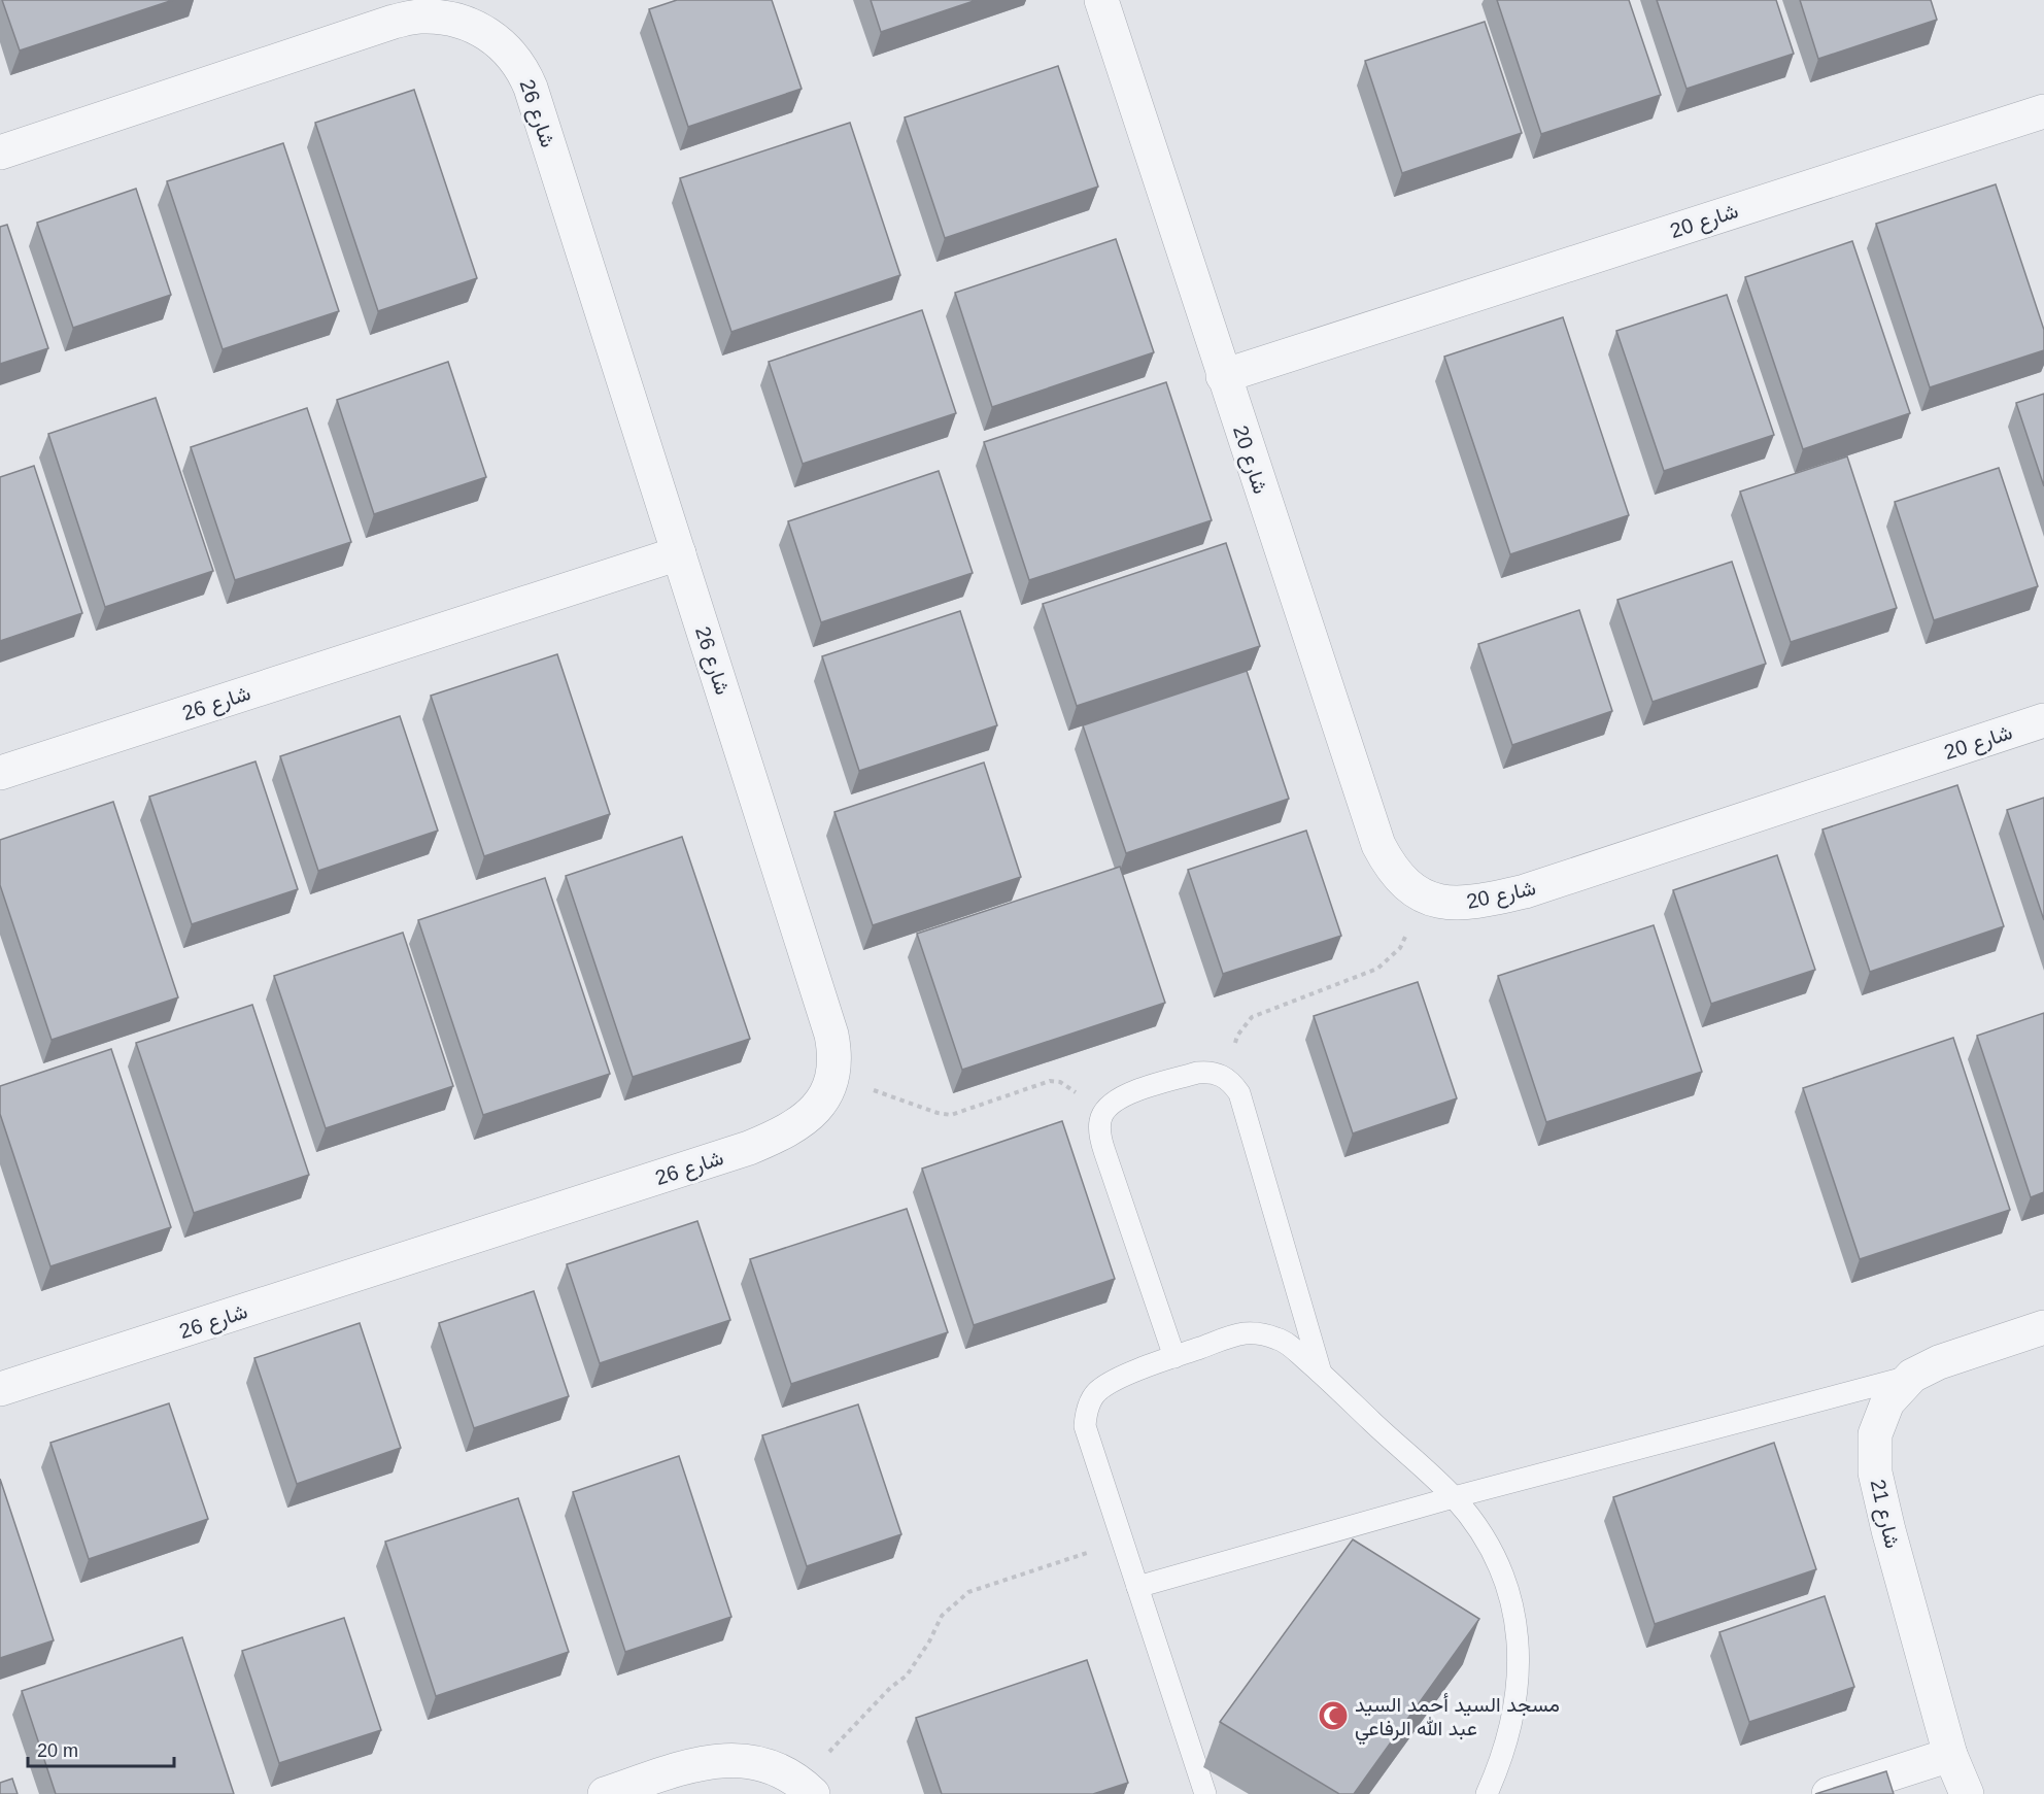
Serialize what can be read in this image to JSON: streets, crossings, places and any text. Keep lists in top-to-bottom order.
{
  "streets": {
    "street": ["شارع 26", "شارع 20", "شارع 21"]
  },
  "places": {
    "mosque": ["مسجد السيد أحمد السيد عبد الله الرفاعي"]
  },
  "scale_bar": "20 m"
}
